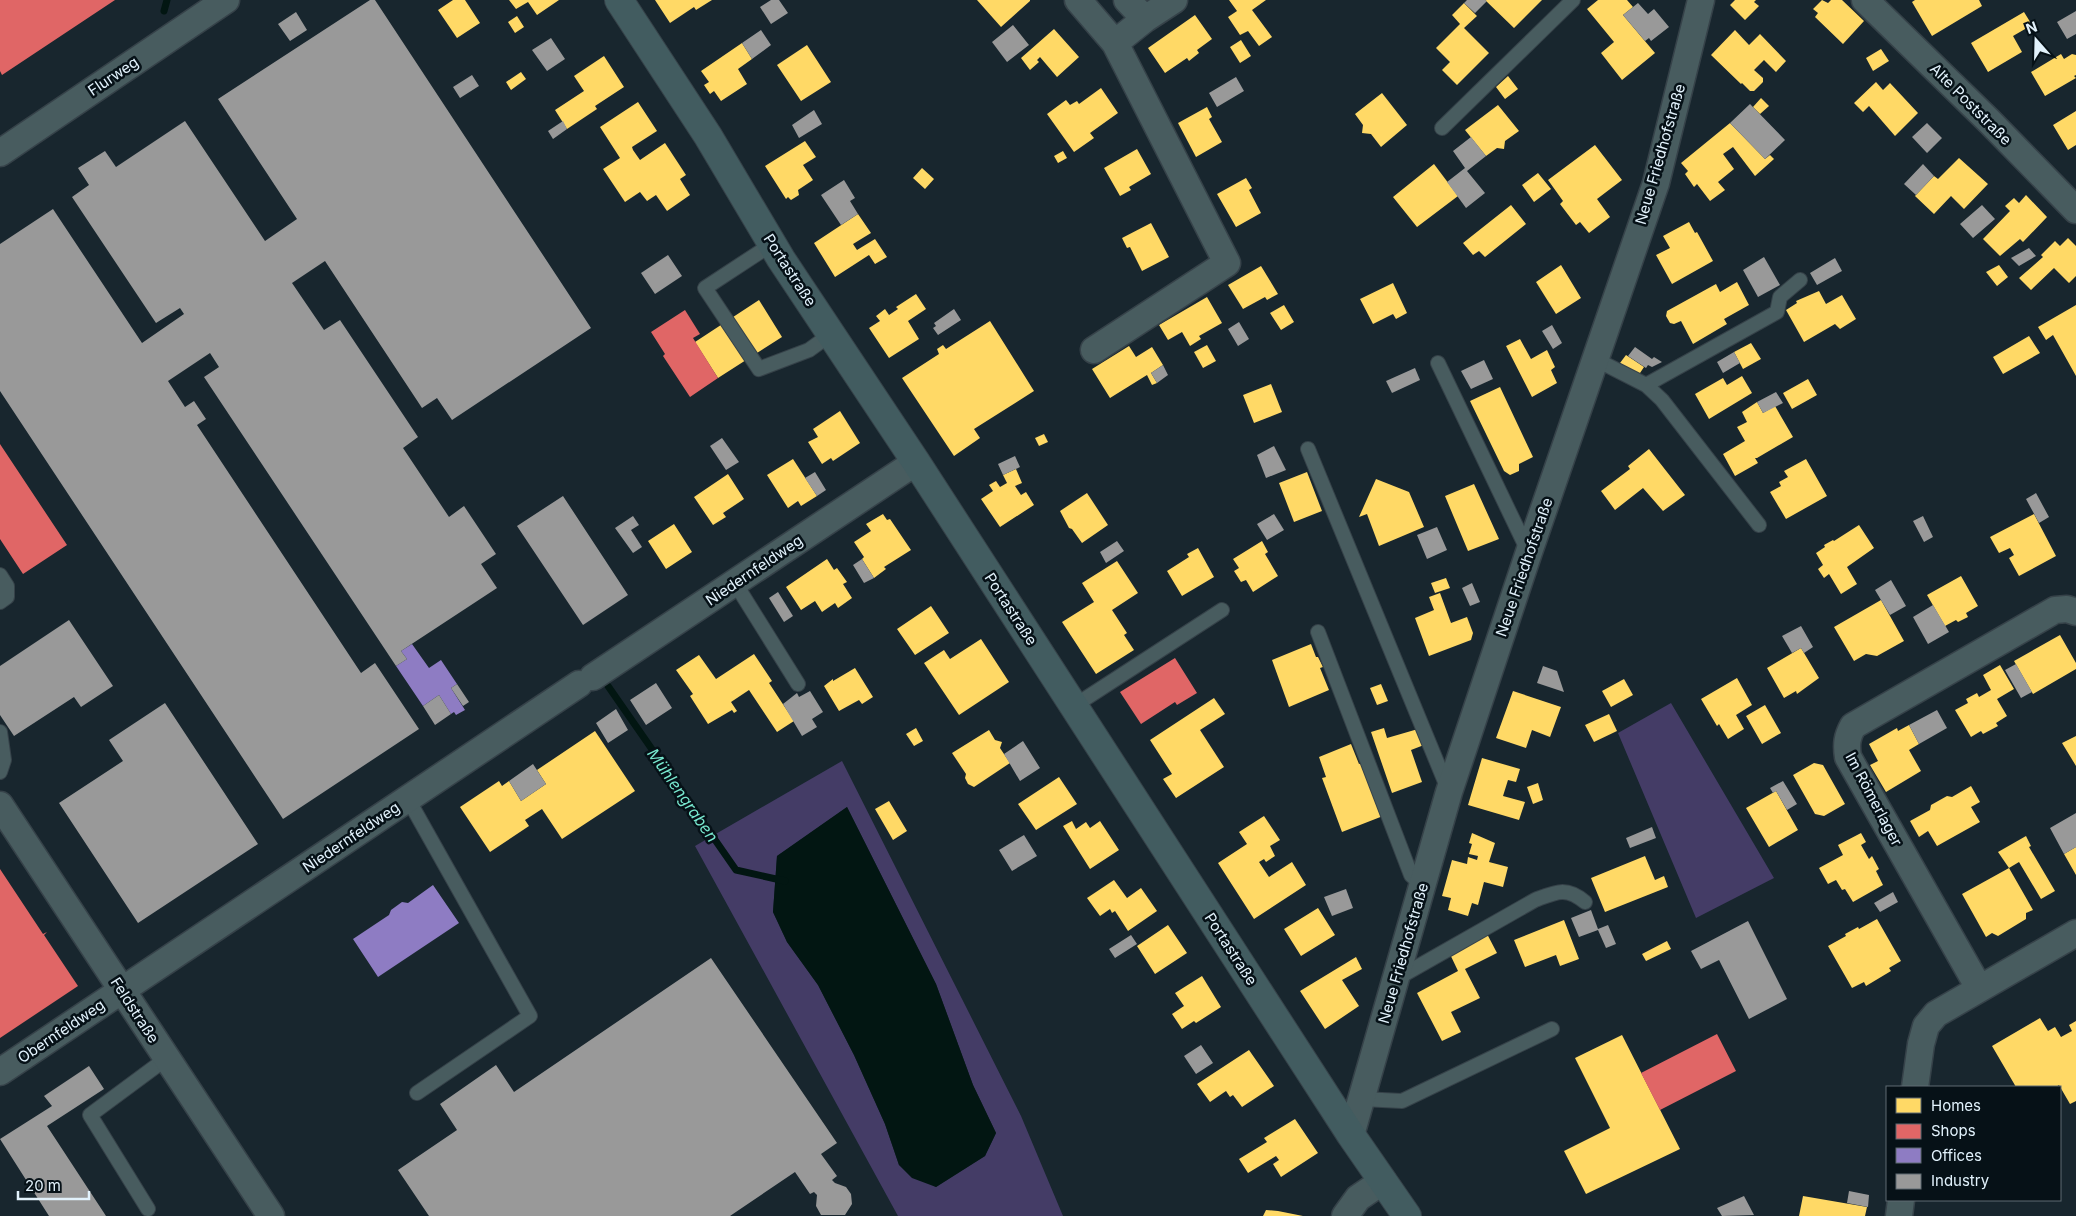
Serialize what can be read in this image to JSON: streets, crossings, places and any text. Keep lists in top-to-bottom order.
{
  "streets": {
    "main road": ["Portastraße"],
    "street": [
      "Flurweg",
      "Alte Poststraße",
      "Neue Friedhofstraße",
      "Niedernfeldweg",
      "Im Römerlager",
      "Feldstraße",
      "Obernfeldweg"
    ]
  },
  "crossings": [
    ["Neue Friedhofstraße", "Portastraße"],
    ["Portastraße", "Niedernfeldweg"],
    ["Niedernfeldweg", "Feldstraße"],
    ["Niedernfeldweg", "Obernfeldweg"],
    ["Feldstraße", "Obernfeldweg"]
  ],
  "water": ["Mühlengraben"],
  "legend": [
    "Homes",
    "Shops",
    "Offices",
    "Industry"
  ],
  "scale_bar": "20 m",
  "north": "top"
}
